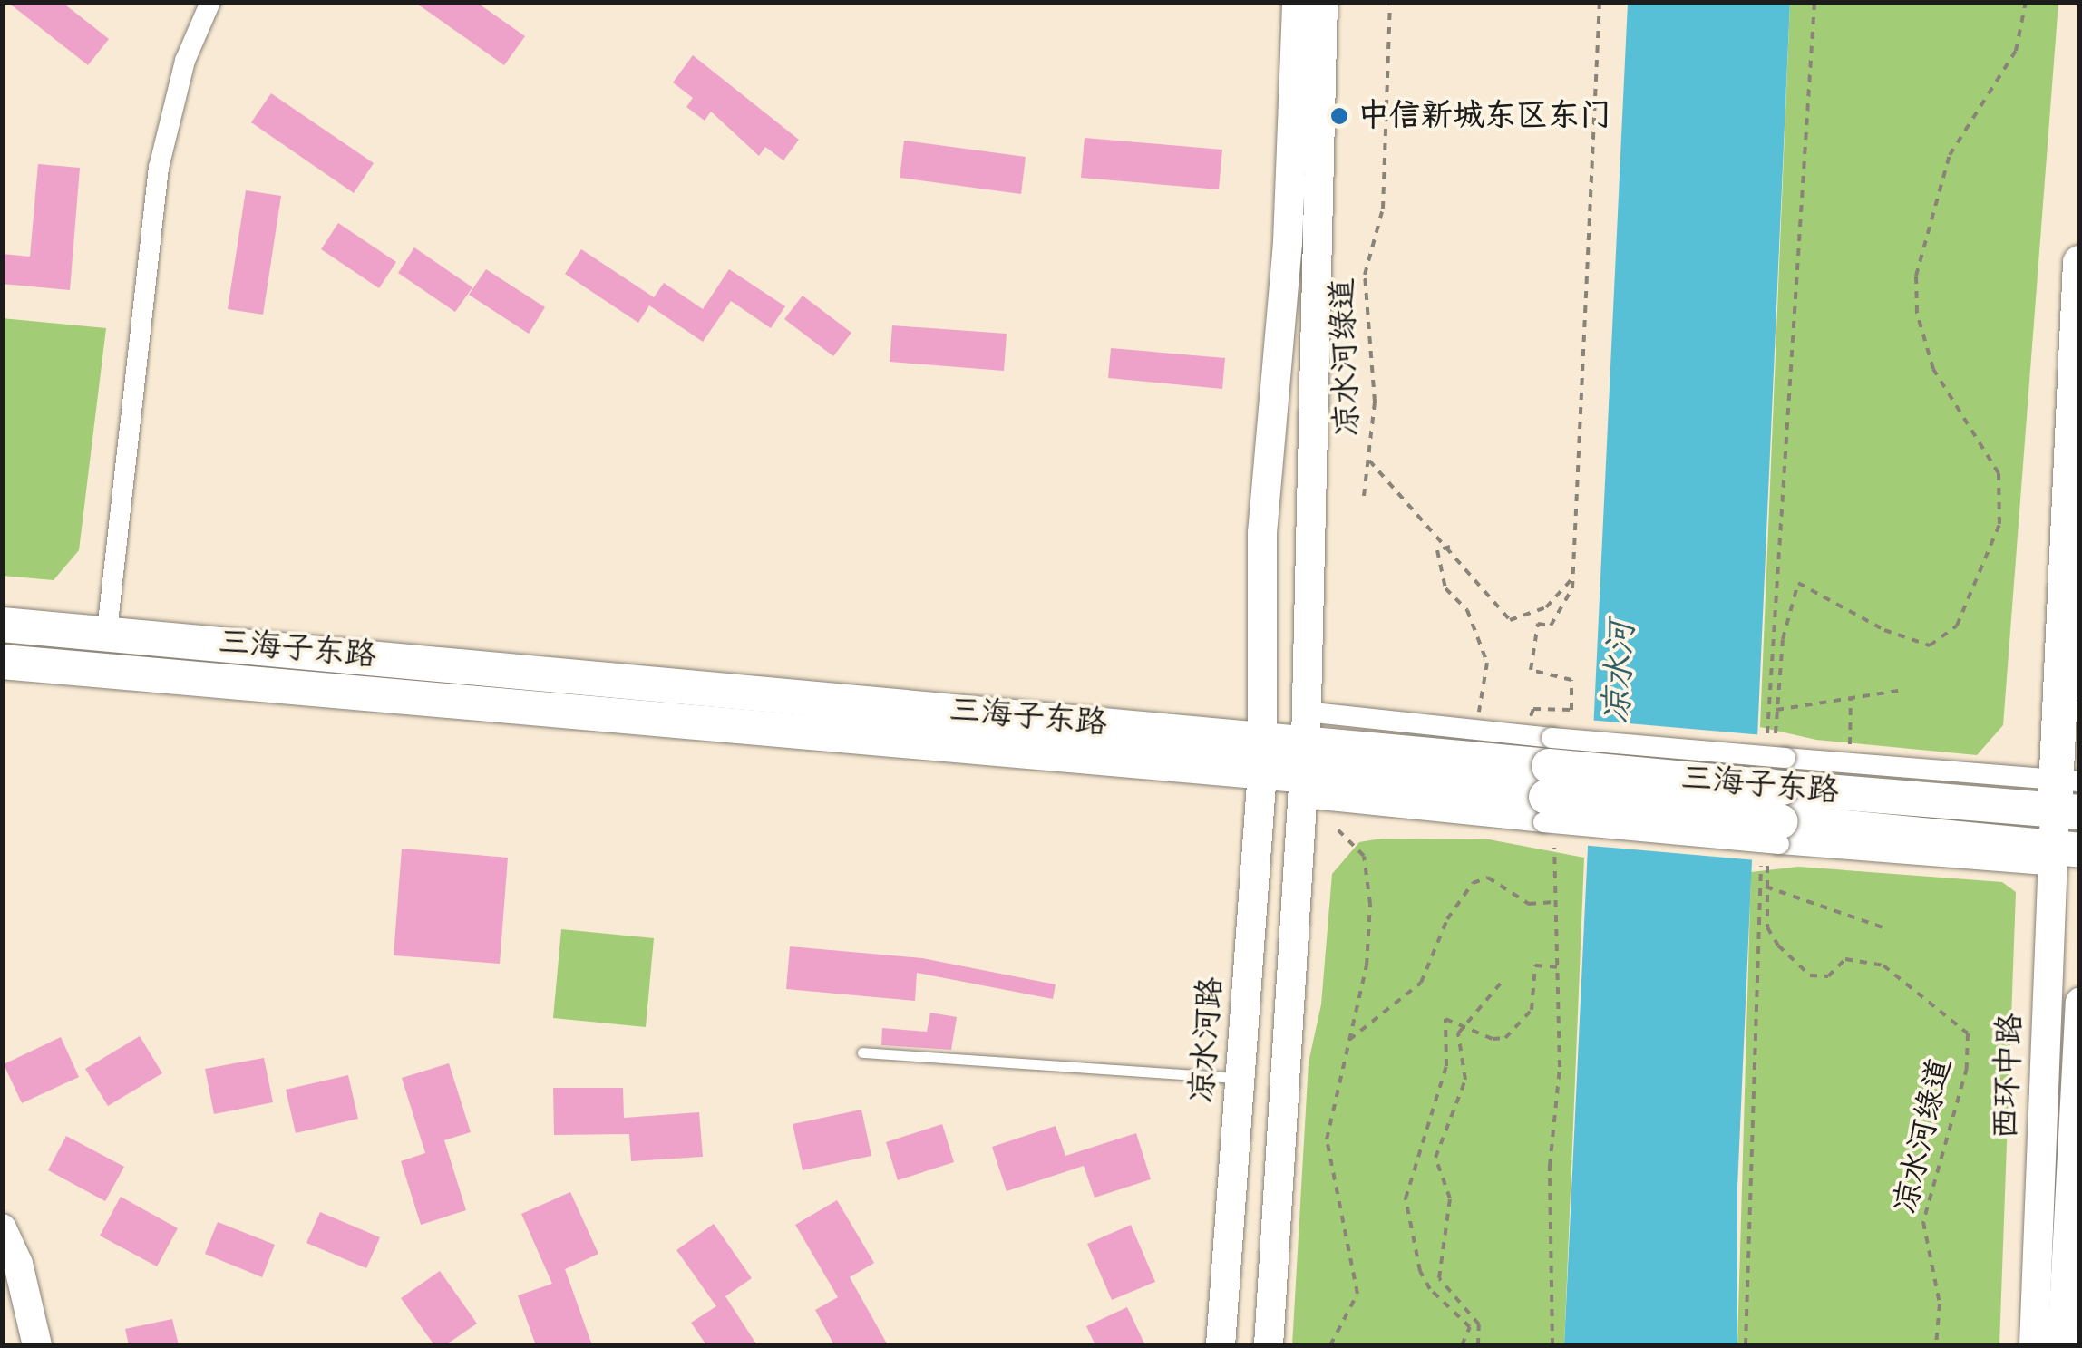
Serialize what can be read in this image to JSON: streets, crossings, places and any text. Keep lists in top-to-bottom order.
{
  "streets": {
    "main road": ["三海子东路"],
    "street": ["凉水河路", "西环中路"],
    "path": ["凉水河绿道"]
  },
  "crossings": [
    ["三海子东路", "凉水河路"],
    ["三海子东路", "西环中路"]
  ],
  "water": ["凉水河"],
  "places": ["中信新城东区东门"]
}
